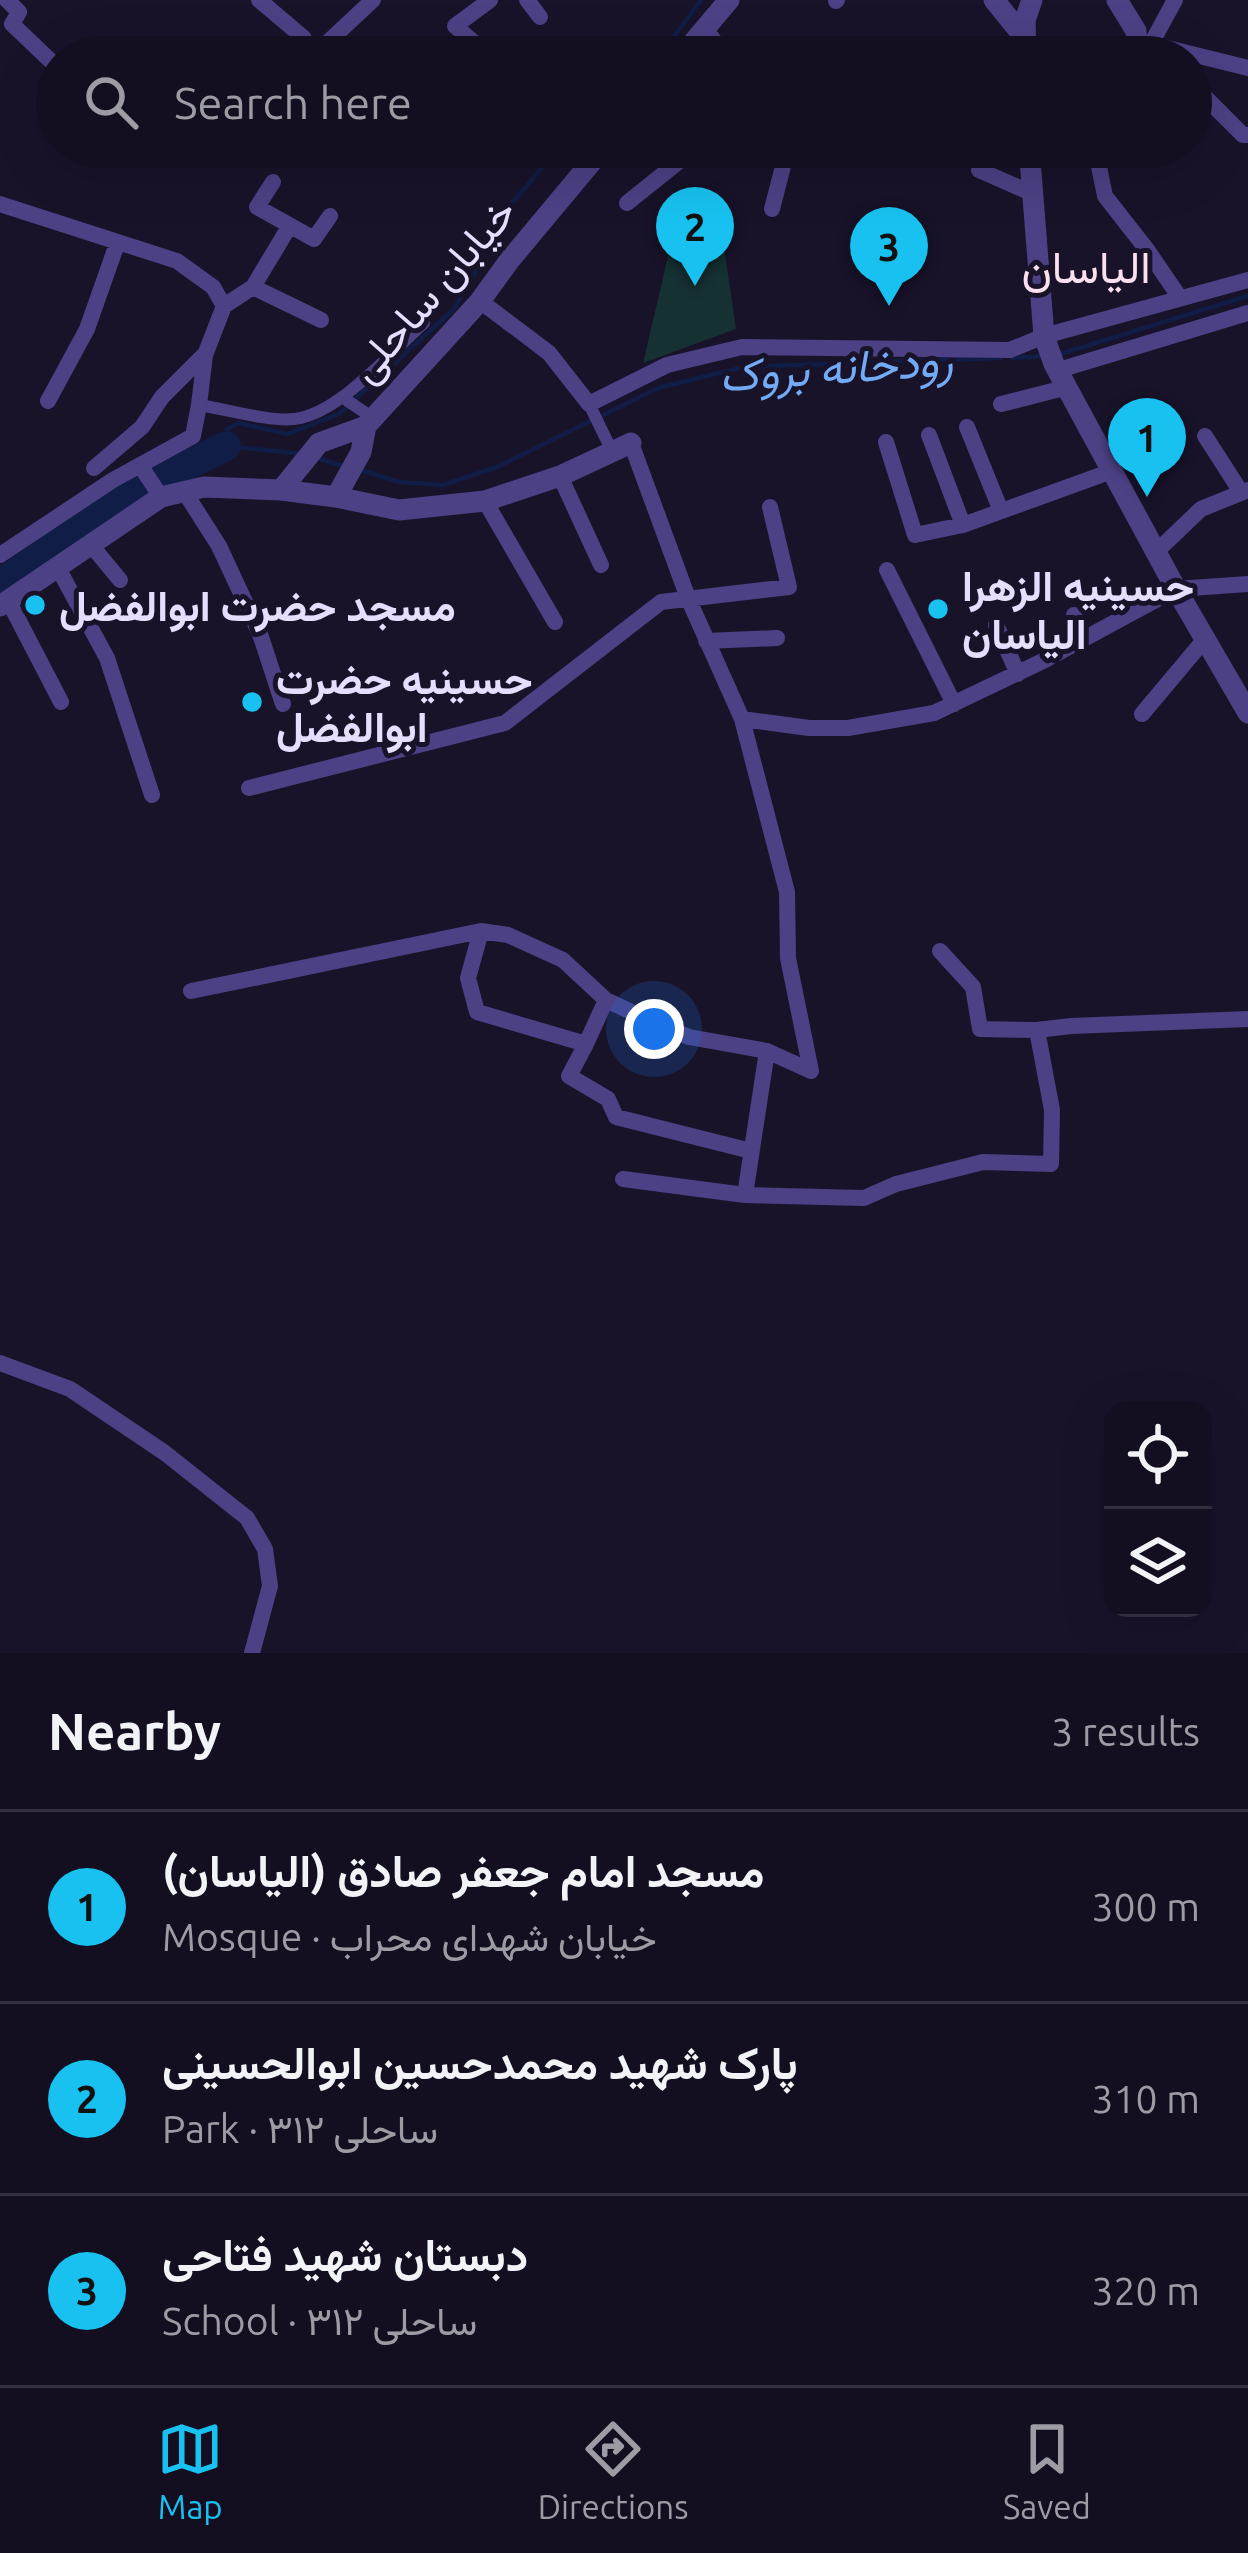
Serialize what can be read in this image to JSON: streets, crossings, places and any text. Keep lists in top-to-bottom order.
{
  "streets": {
    "street": ["خیابان ساحلی"]
  },
  "districts": ["الیاسان"],
  "water": ["رودخانه بروک"],
  "places": ["مسجد حضرت ابوالفضل", "حسینیه الزهرا الیاسان", "حسینیه حضرت ابوالفضل"],
  "page": {
    "search": "Search here",
    "pins": ["2", "3", "1"],
    "heading": ["Nearby", "3 results"],
    "list": [
      {
        "mark": "1",
        "name": "مسجد امام جعفر صادق (الیاسان)",
        "note": "Mosque · خیابان شهدای محراب",
        "value": "300 m"
      },
      {
        "mark": "2",
        "name": "پارک شهید محمدحسین ابوالحسینی",
        "note": "Park · ساحلی ۳۱۲",
        "value": "310 m"
      },
      {
        "mark": "3",
        "name": "دبستان شهید فتاحی",
        "note": "School · ساحلی ۳۱۲",
        "value": "320 m"
      }
    ],
    "nav": ["Map", "Directions", "Saved"]
  }
}
